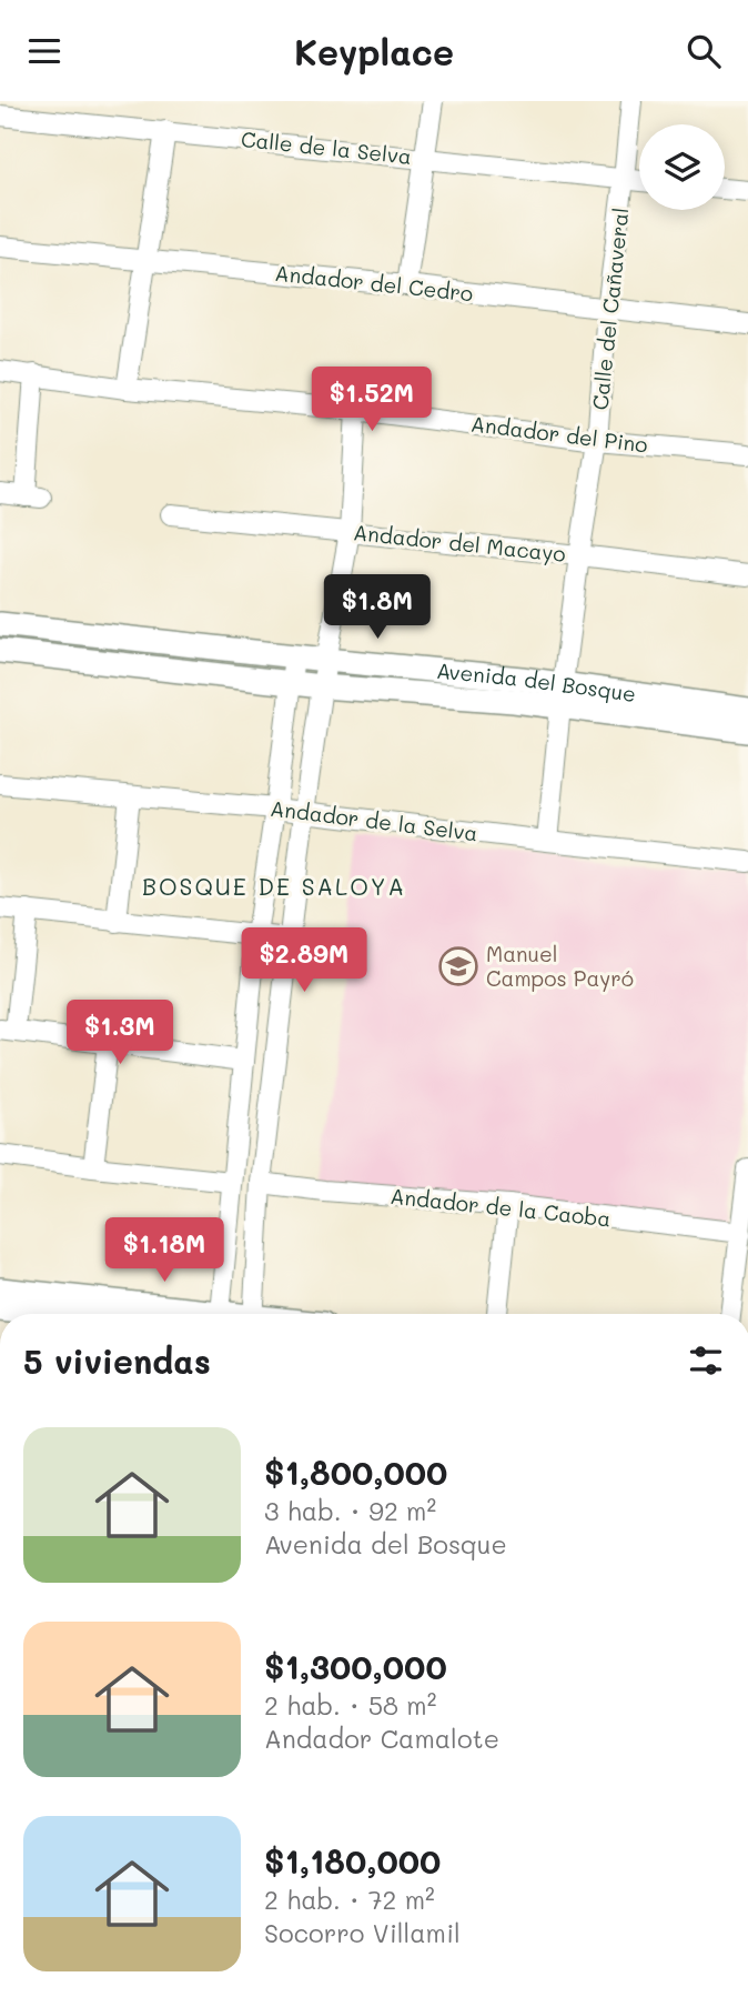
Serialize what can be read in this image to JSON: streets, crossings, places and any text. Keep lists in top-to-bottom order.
{
  "streets": {
    "street": [
      "Calle de la Selva",
      "Andador del Cedro",
      "Calle del Cañaveral",
      "Andador del Pino",
      "Andador del Macayo",
      "Avenida del Bosque",
      "Andador de la Selva",
      "Andador de la Caoba"
    ]
  },
  "crossings": [
    ["Calle de la Selva", "Calle del Cañaveral"],
    ["Andador del Cedro", "Calle del Cañaveral"],
    ["Calle del Cañaveral", "Andador del Pino"],
    ["Calle del Cañaveral", "Andador del Macayo"],
    ["Calle del Cañaveral", "Avenida del Bosque"],
    ["Calle del Cañaveral", "Andador de la Selva"]
  ],
  "districts": ["BOSQUE DE SALOYA"],
  "places": {
    "school or university": ["Manuel Campos Payró"]
  },
  "page": {
    "header": "Keyplace",
    "price": [
      "$1.52M",
      "$1.8M",
      "$2.89M",
      "$1.3M",
      "$1.18M"
    ],
    "heading": "5 viviendas",
    "list": [
      {
        "name": "$1,800,000",
        "note": "3 hab. · 92 m² · Avenida del Bosque"
      },
      {
        "name": "$1,300,000",
        "note": "2 hab. · 58 m² · Andador Camalote"
      },
      {
        "name": "$1,180,000",
        "note": "2 hab. · 72 m² · Socorro Villamil"
      }
    ]
  }
}
